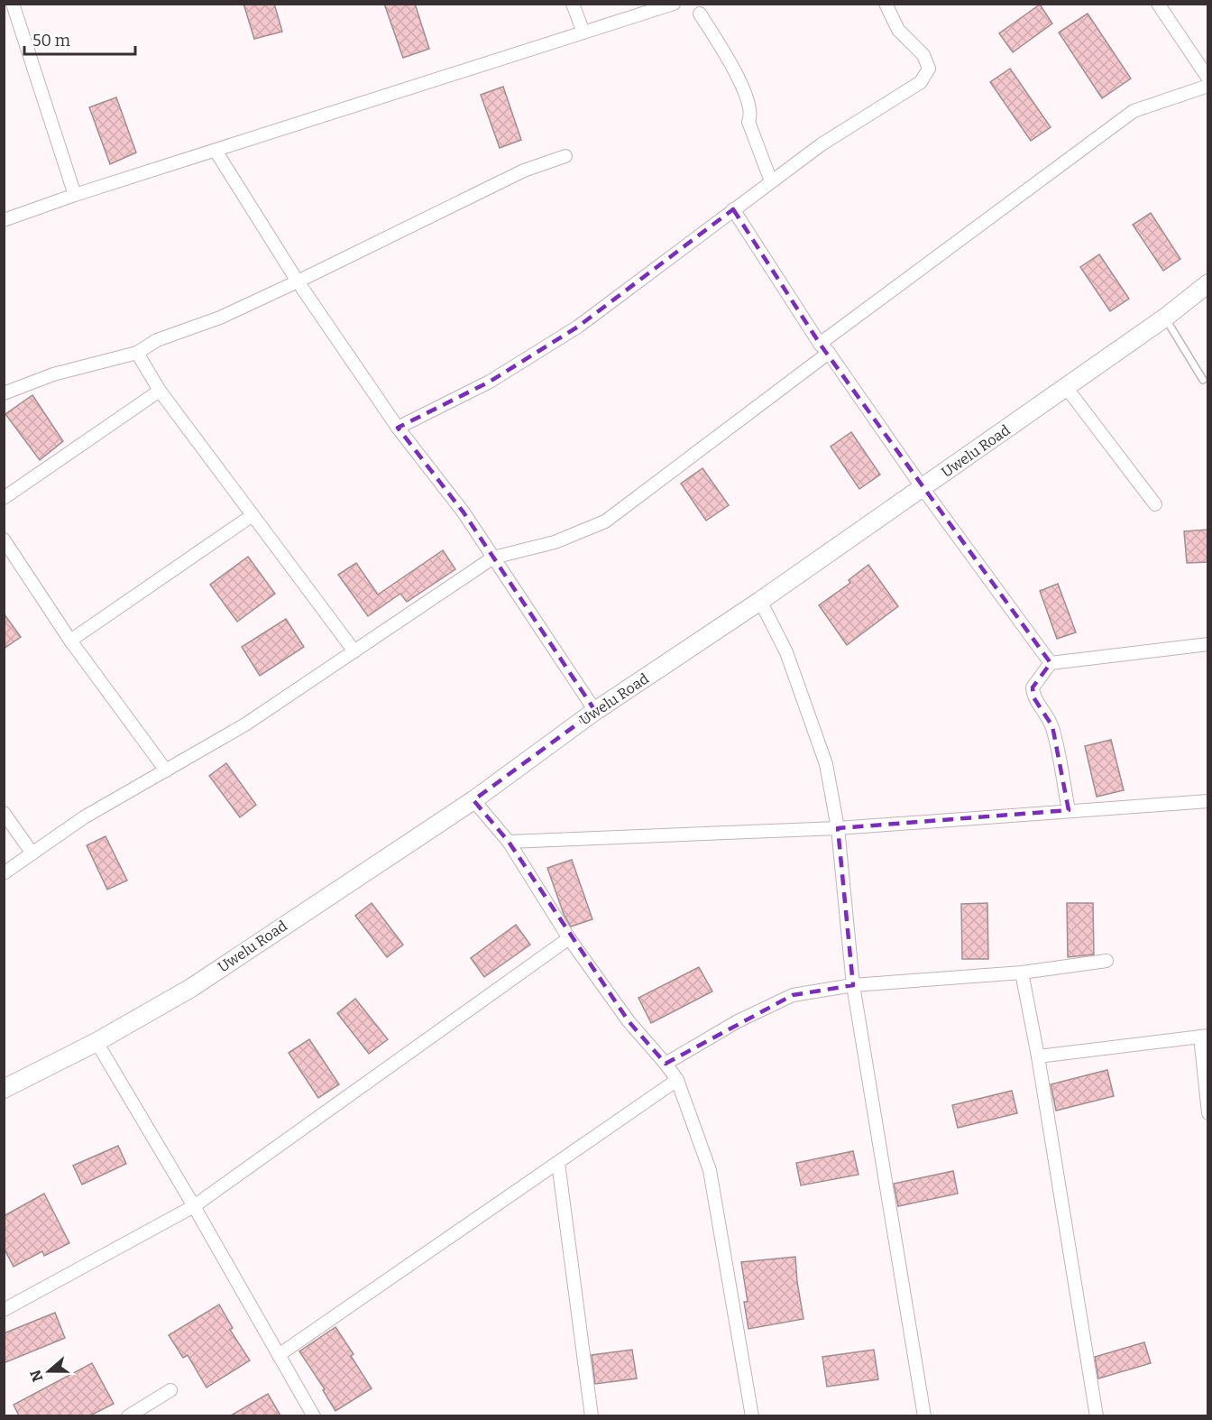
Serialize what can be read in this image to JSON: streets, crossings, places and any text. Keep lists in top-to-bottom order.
{
  "streets": {
    "street": ["Uwelu Road"]
  },
  "scale_bar": "50 m",
  "north": "left"
}
